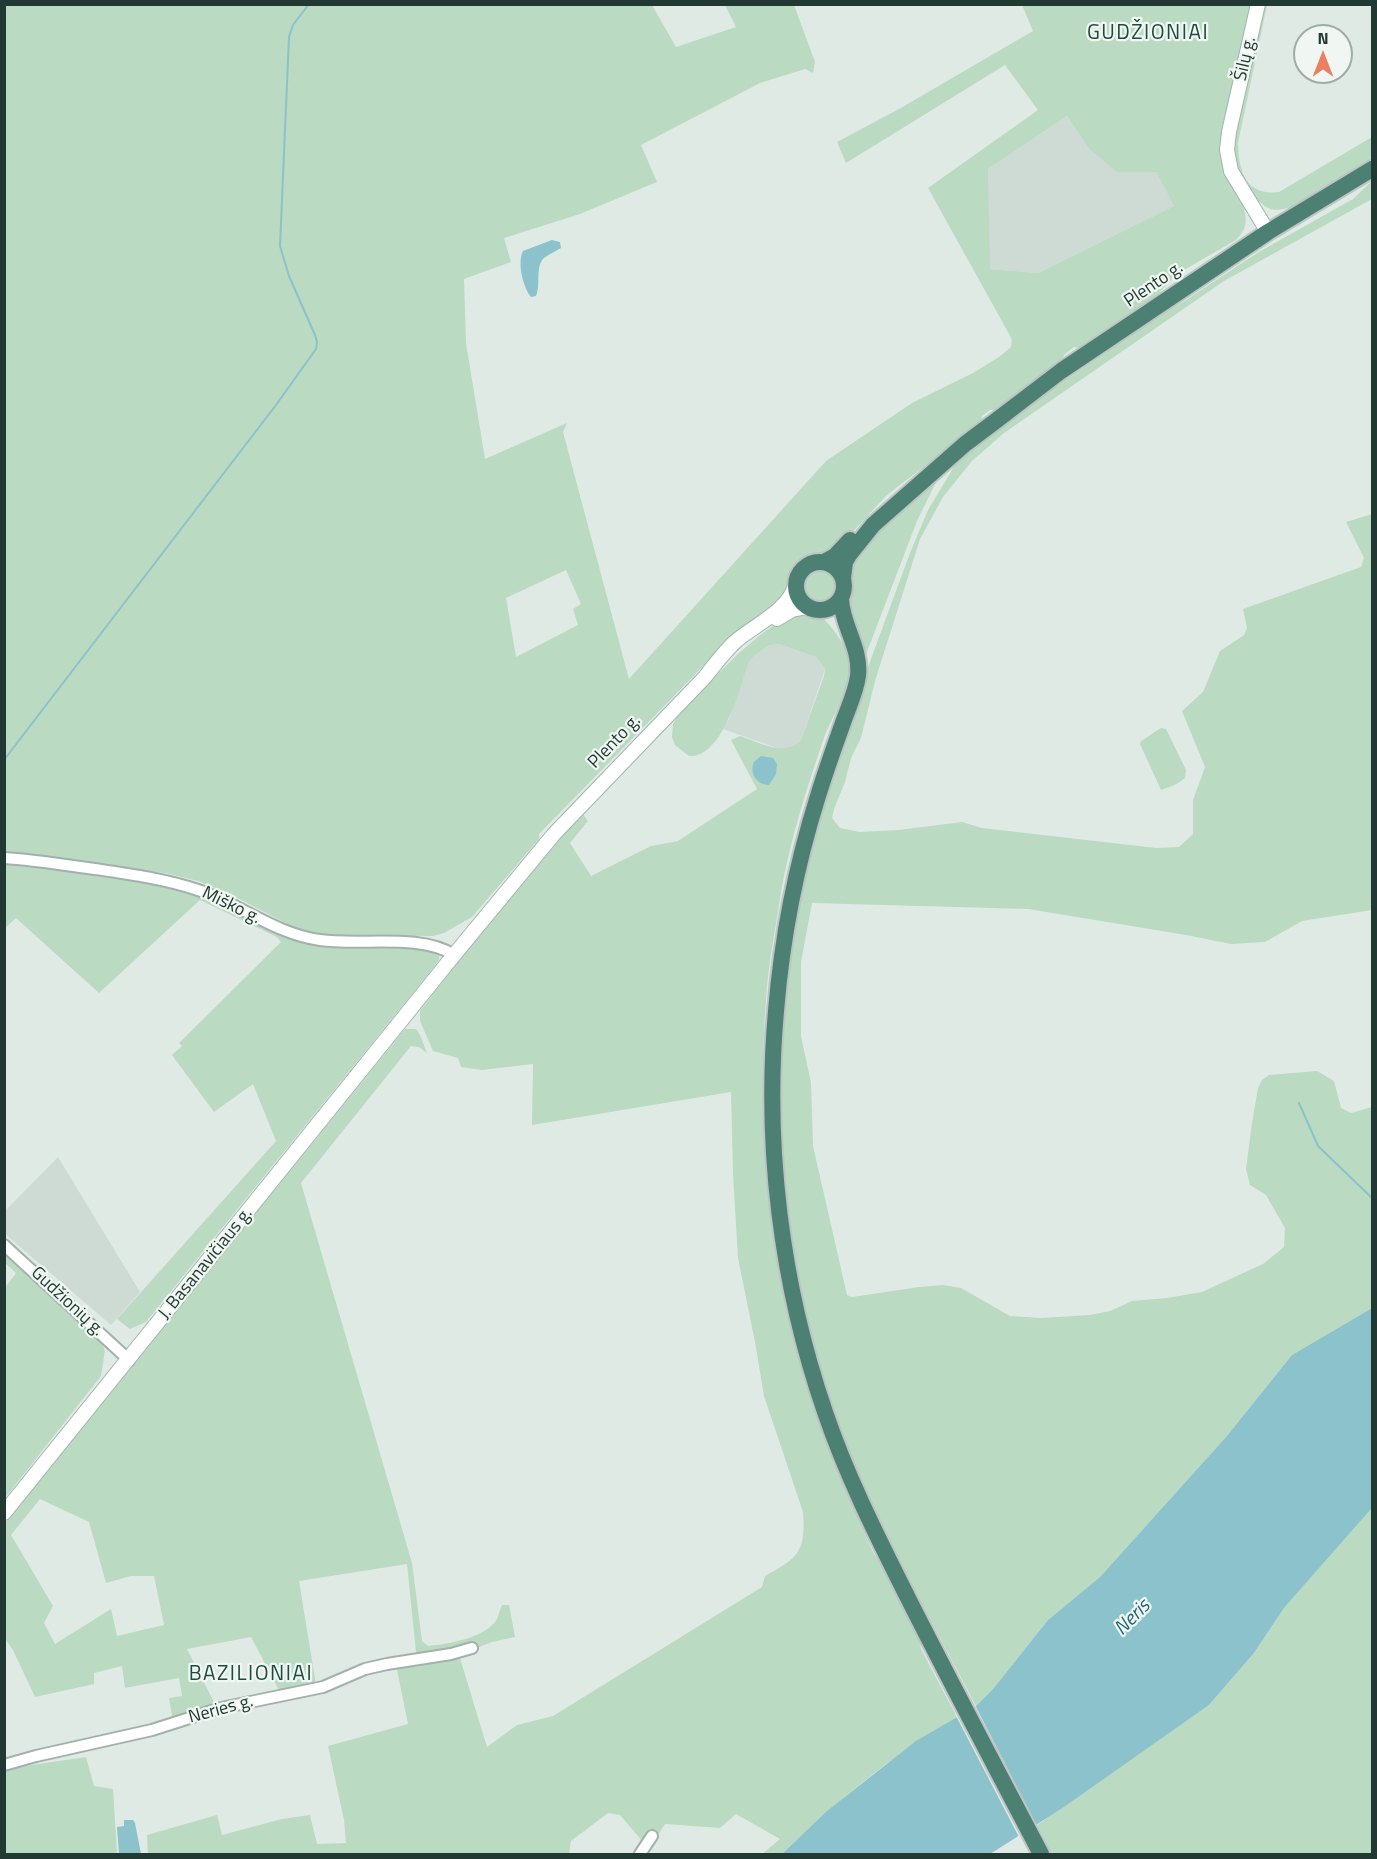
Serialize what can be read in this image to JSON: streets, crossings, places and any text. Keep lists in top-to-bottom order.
{
  "streets": {
    "highway": ["Plento g."],
    "main road": ["Šilų g.", "J. Basanavičiaus g."],
    "street": ["Miško g.", "Gudžionių g.", "Neries g."]
  },
  "crossings": [
    ["Šilų g.", "Plento g."],
    ["Plento g.", "Miško g."],
    ["Plento g.", "J. Basanavičiaus g."],
    ["Miško g.", "J. Basanavičiaus g."],
    ["J. Basanavičiaus g.", "Gudžionių g."]
  ],
  "districts": ["GUDŽIONIAI", "BAZILIONIAI"],
  "water": ["Neris"],
  "north": "top"
}
